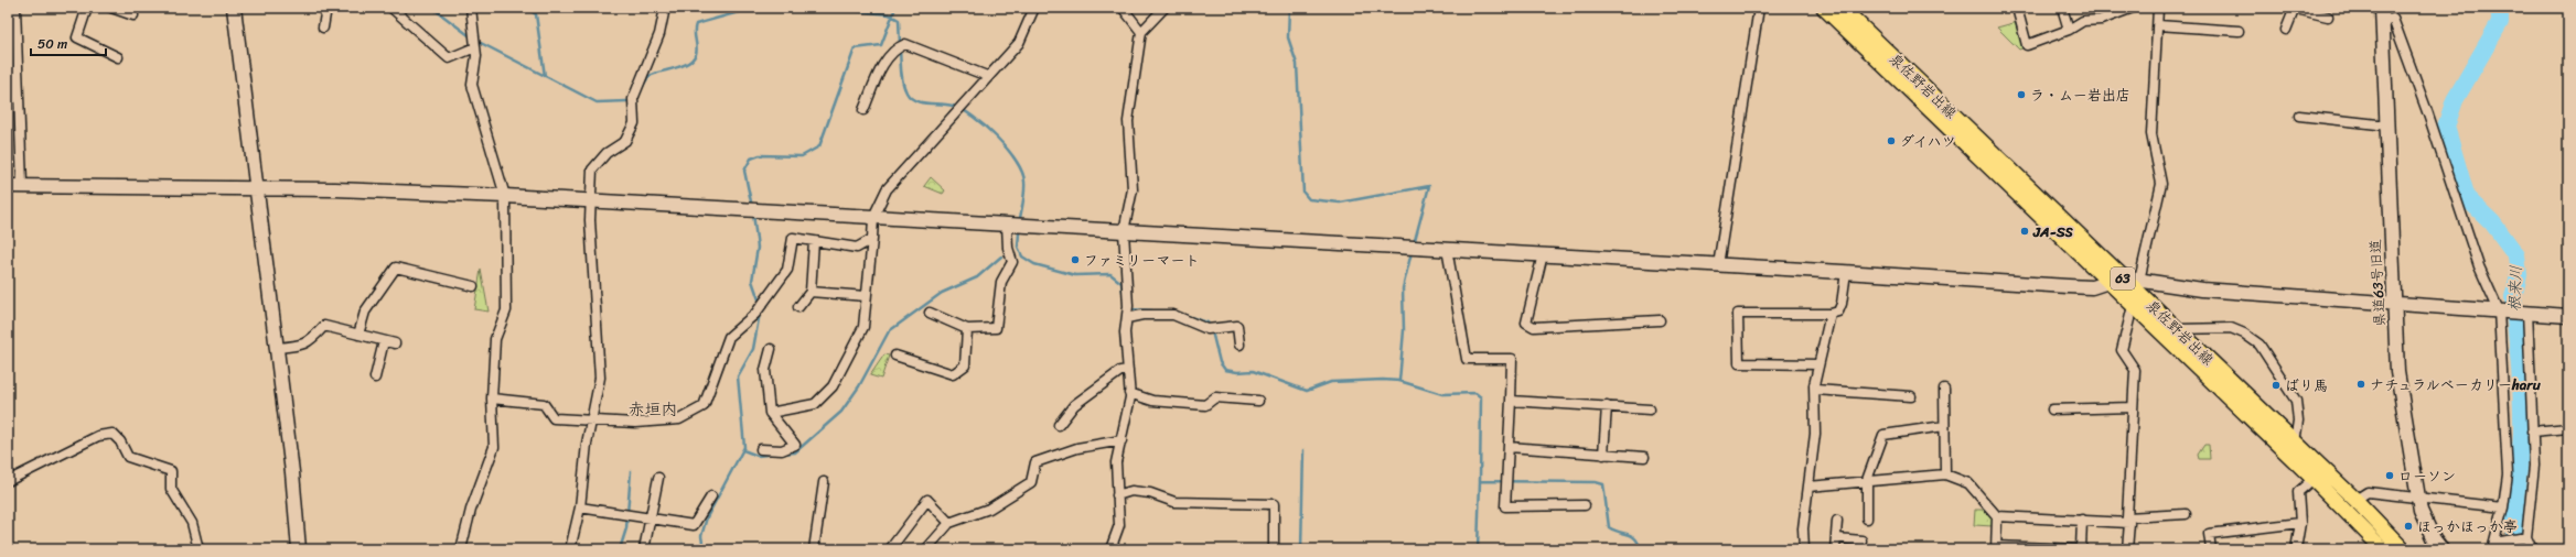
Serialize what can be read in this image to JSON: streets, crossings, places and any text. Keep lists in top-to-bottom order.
{
  "streets": {
    "main road": ["泉佐野岩出線", "63"],
    "street": ["県道63号旧道"]
  },
  "districts": ["赤垣内"],
  "water": ["根来川"],
  "places": [
    "ラ・ムー岩出店",
    "ダイハツ",
    "JA-SS",
    "ファミリーマート",
    "ナチュラルベーカリーharu",
    "ばり馬",
    "ローソン",
    "ほっかほっか亭"
  ],
  "scale_bar": "50 m"
}
